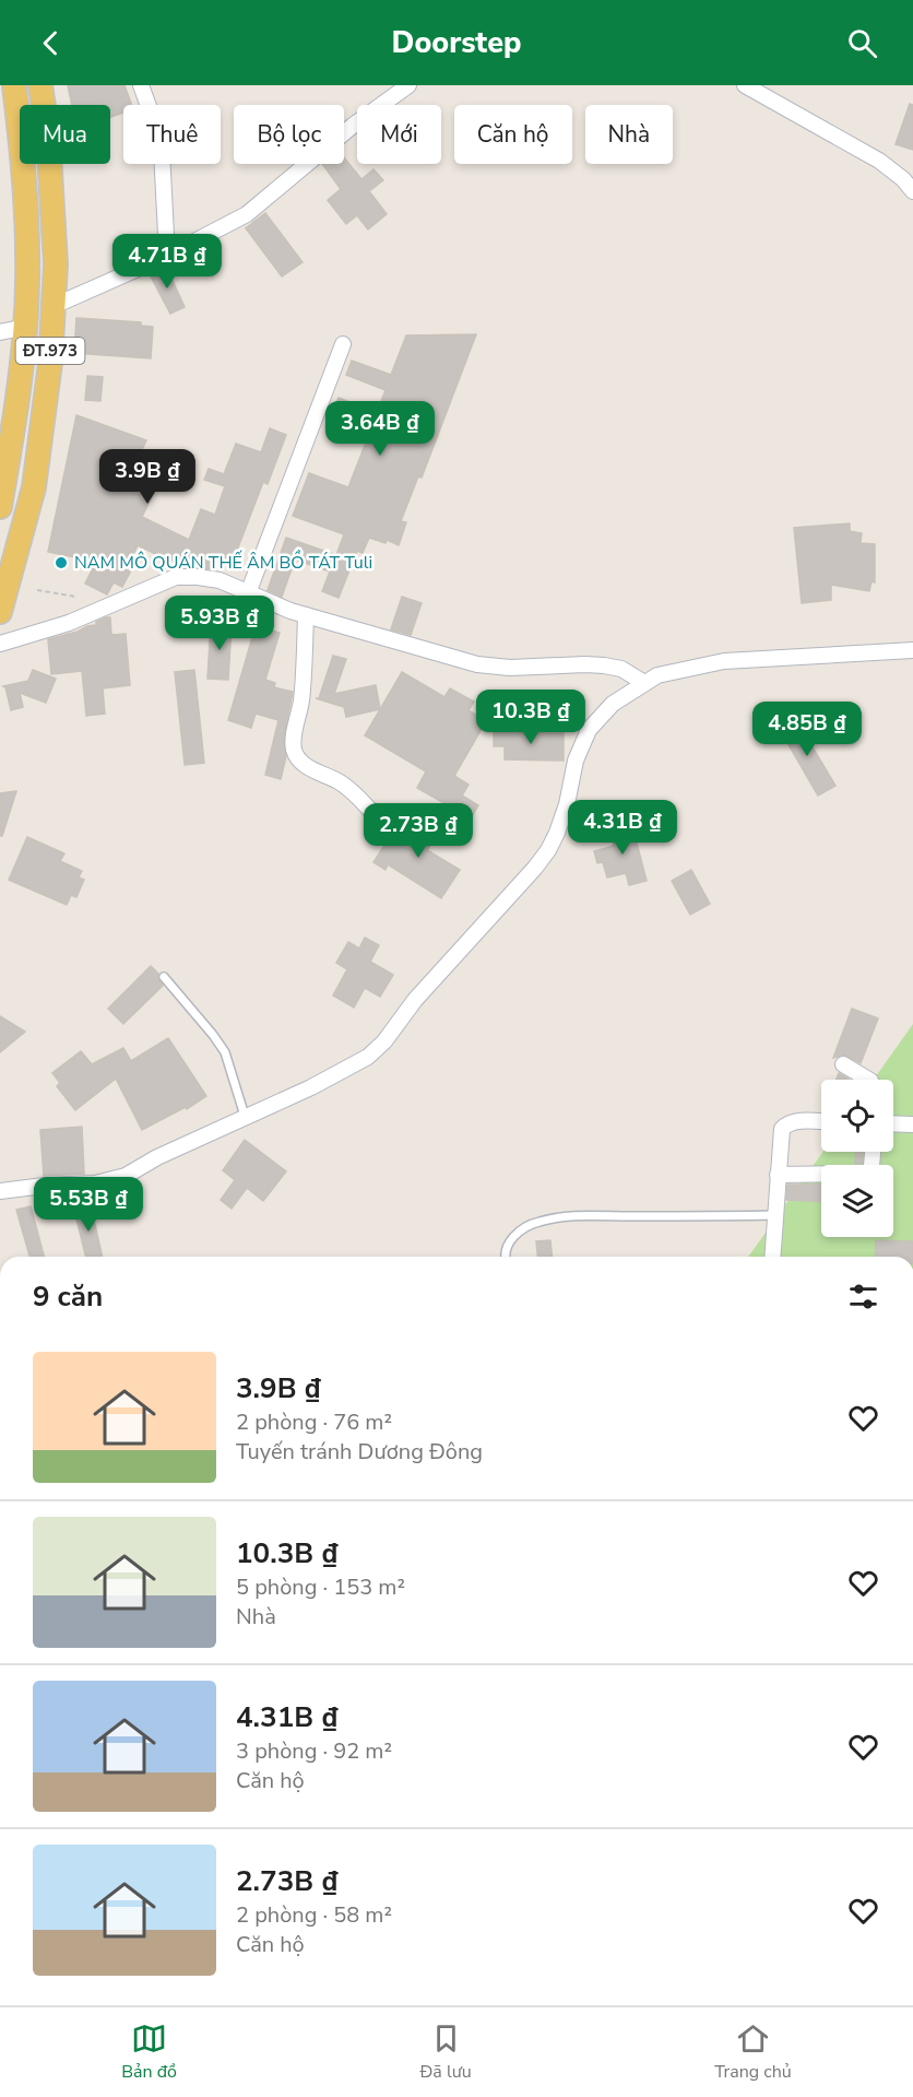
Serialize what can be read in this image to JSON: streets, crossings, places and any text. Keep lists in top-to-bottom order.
{
  "streets": {
    "main road": ["ĐT.973"]
  },
  "places": ["NAM MÔ QUÁN THẾ ÂM BỒ TÁT Tuli"],
  "page": {
    "header": "Doorstep",
    "chip": [
      "Mua",
      "Thuê",
      "Bộ lọc",
      "Mới",
      "Căn hộ",
      "Nhà"
    ],
    "price": [
      "4.71B ₫",
      "3.64B ₫",
      "3.9B ₫",
      "5.93B ₫",
      "10.3B ₫",
      "4.85B ₫",
      "4.31B ₫",
      "2.73B ₫",
      "5.53B ₫"
    ],
    "heading": "9 căn",
    "list": [
      {
        "name": "3.9B ₫",
        "note": "2 phòng · 76 m² · Tuyến tránh Dương Đông"
      },
      {
        "name": "10.3B ₫",
        "note": "5 phòng · 153 m² · Nhà"
      },
      {
        "name": "4.31B ₫",
        "note": "3 phòng · 92 m² · Căn hộ"
      },
      {
        "name": "2.73B ₫",
        "note": "2 phòng · 58 m² · Căn hộ"
      }
    ],
    "tabs": ["Bản đồ", "Đã lưu", "Trang chủ"]
  }
}
